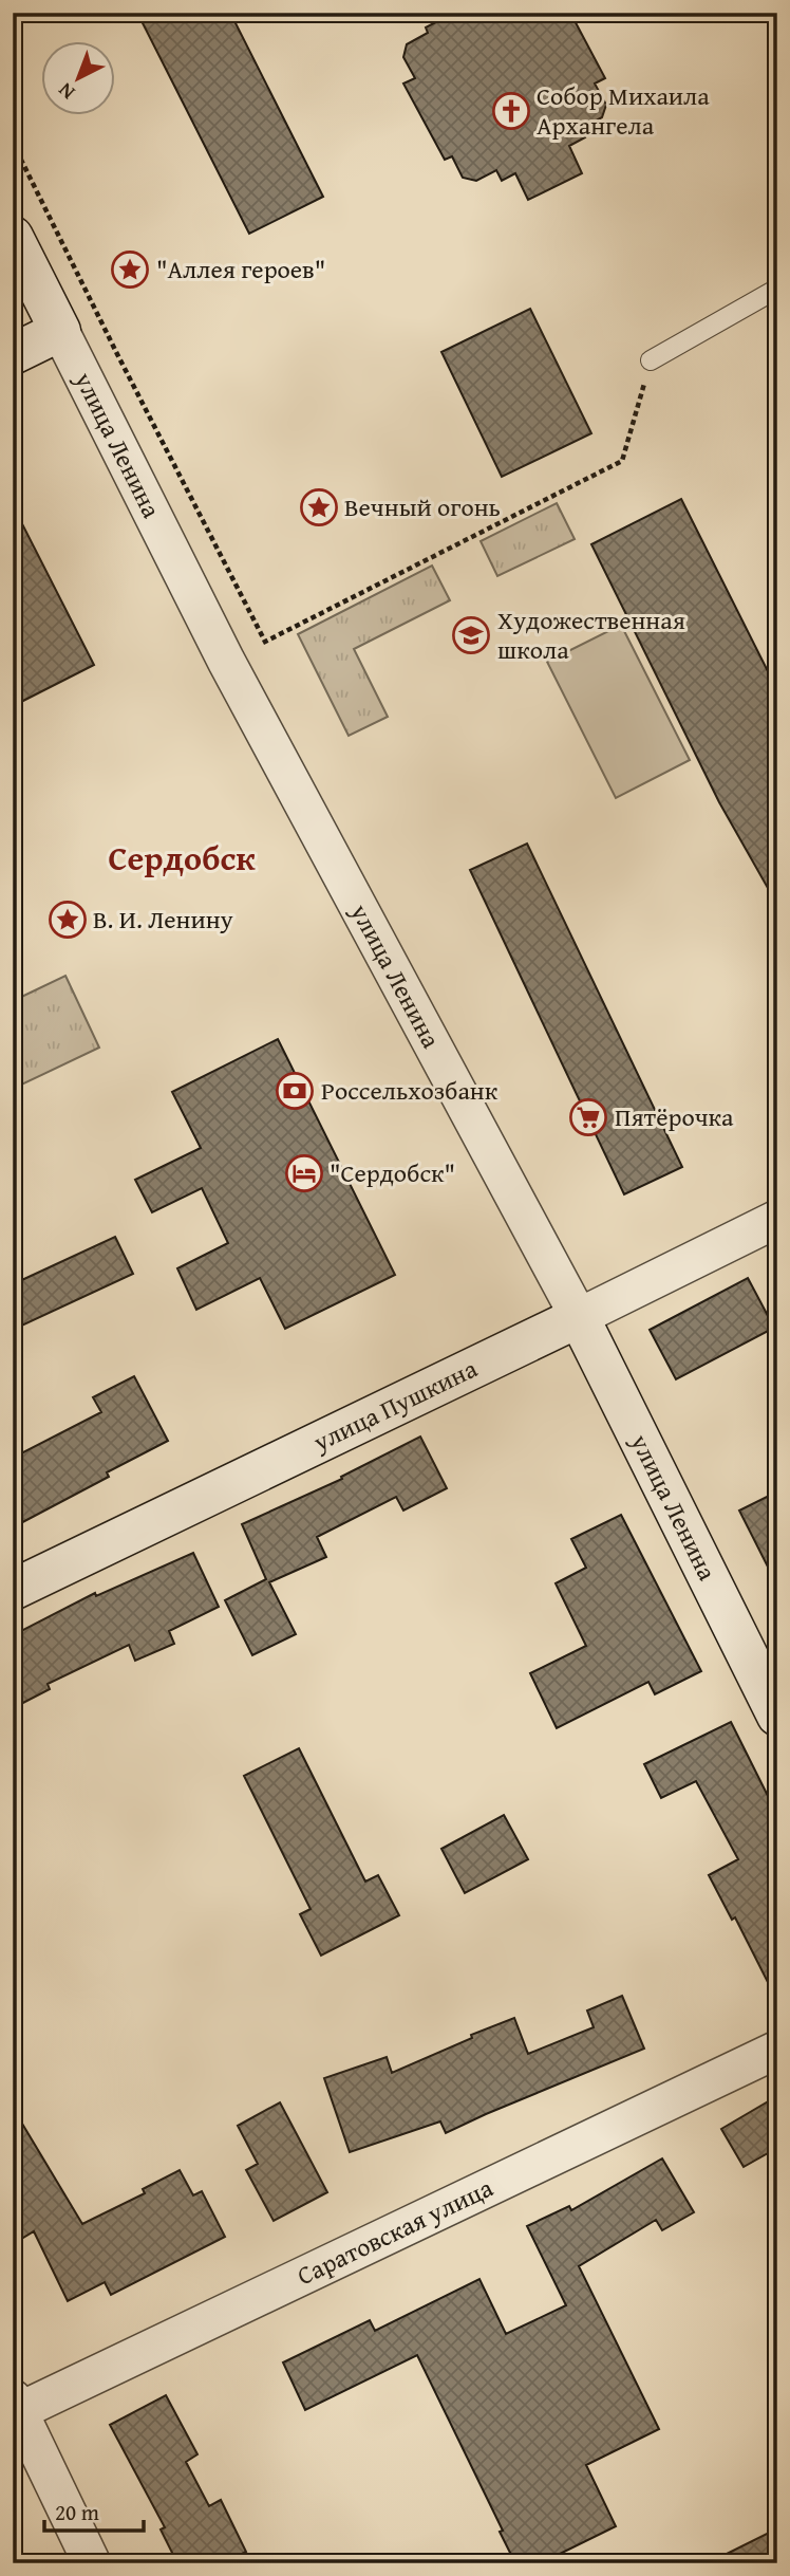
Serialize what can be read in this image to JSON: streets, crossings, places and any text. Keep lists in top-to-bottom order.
{
  "streets": {
    "street": ["улица Ленина", "улица Пушкина", "Саратовская улица"]
  },
  "crossings": [
    ["улица Ленина", "улица Пушкина"]
  ],
  "districts": ["Сердобск"],
  "places": {
    "church": ["Собор Михаила Архангела"],
    "place": ["\"Аллея героев\"", "Вечный огонь", "В. И. Ленину"],
    "school or university": ["Художественная школа"],
    "bank": ["Россельхозбанк"],
    "supermarket": ["Пятёрочка"],
    "hotel": ["\"Сердобск\""]
  },
  "scale_bar": "20 m",
  "north": "bottom left"
}
